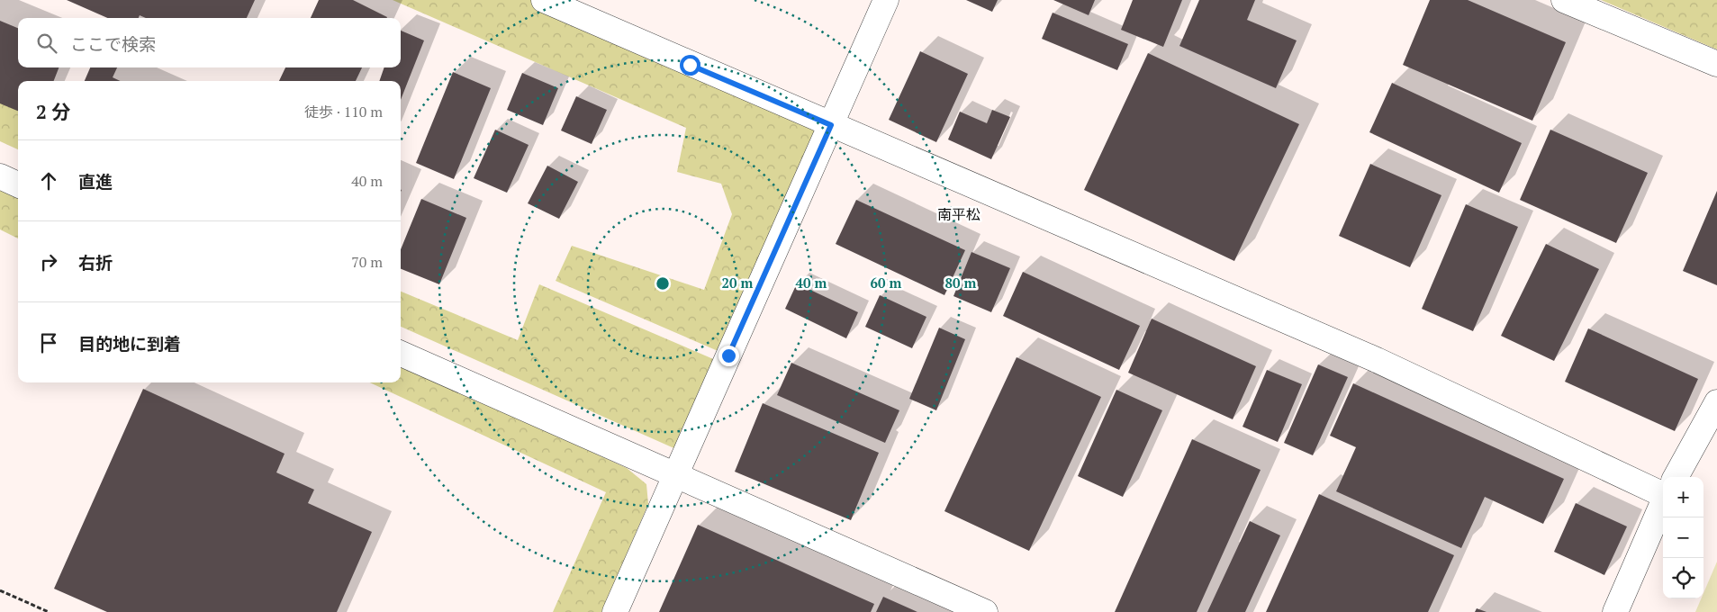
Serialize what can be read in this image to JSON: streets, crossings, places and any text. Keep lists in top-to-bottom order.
{
  "districts": ["南平松"],
  "page": {
    "search": "ここで検索",
    "heading": ["2 分", "徒歩 · 110 m"],
    "list": [
      ["直進", "40 m"],
      ["右折", "70 m"],
      "目的地に到着"
    ],
    "map_buttons": ["+", "−"]
  },
  "rings": [
    "20 m",
    "40 m",
    "60 m",
    "80 m"
  ]
}
